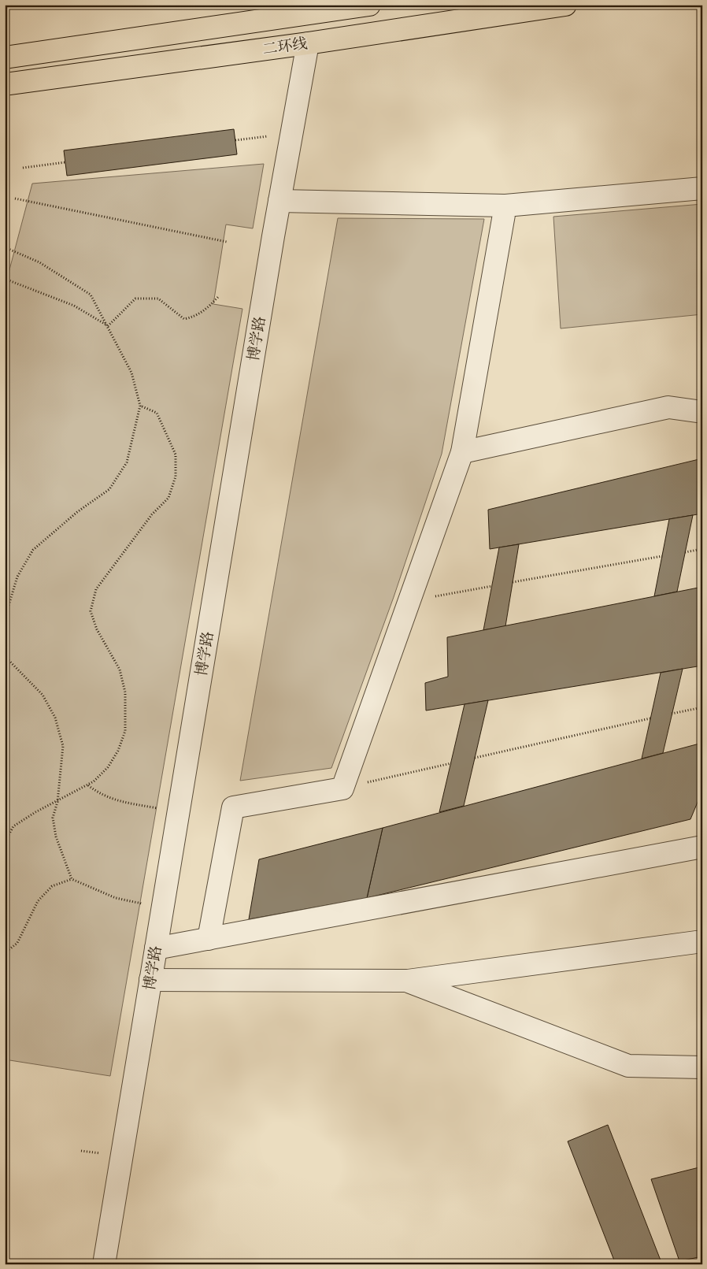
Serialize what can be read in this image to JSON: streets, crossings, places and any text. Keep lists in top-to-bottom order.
{
  "streets": {
    "highway": ["二环线"],
    "street": ["博学路"]
  },
  "crossings": [
    ["二环线", "博学路"]
  ]
}
